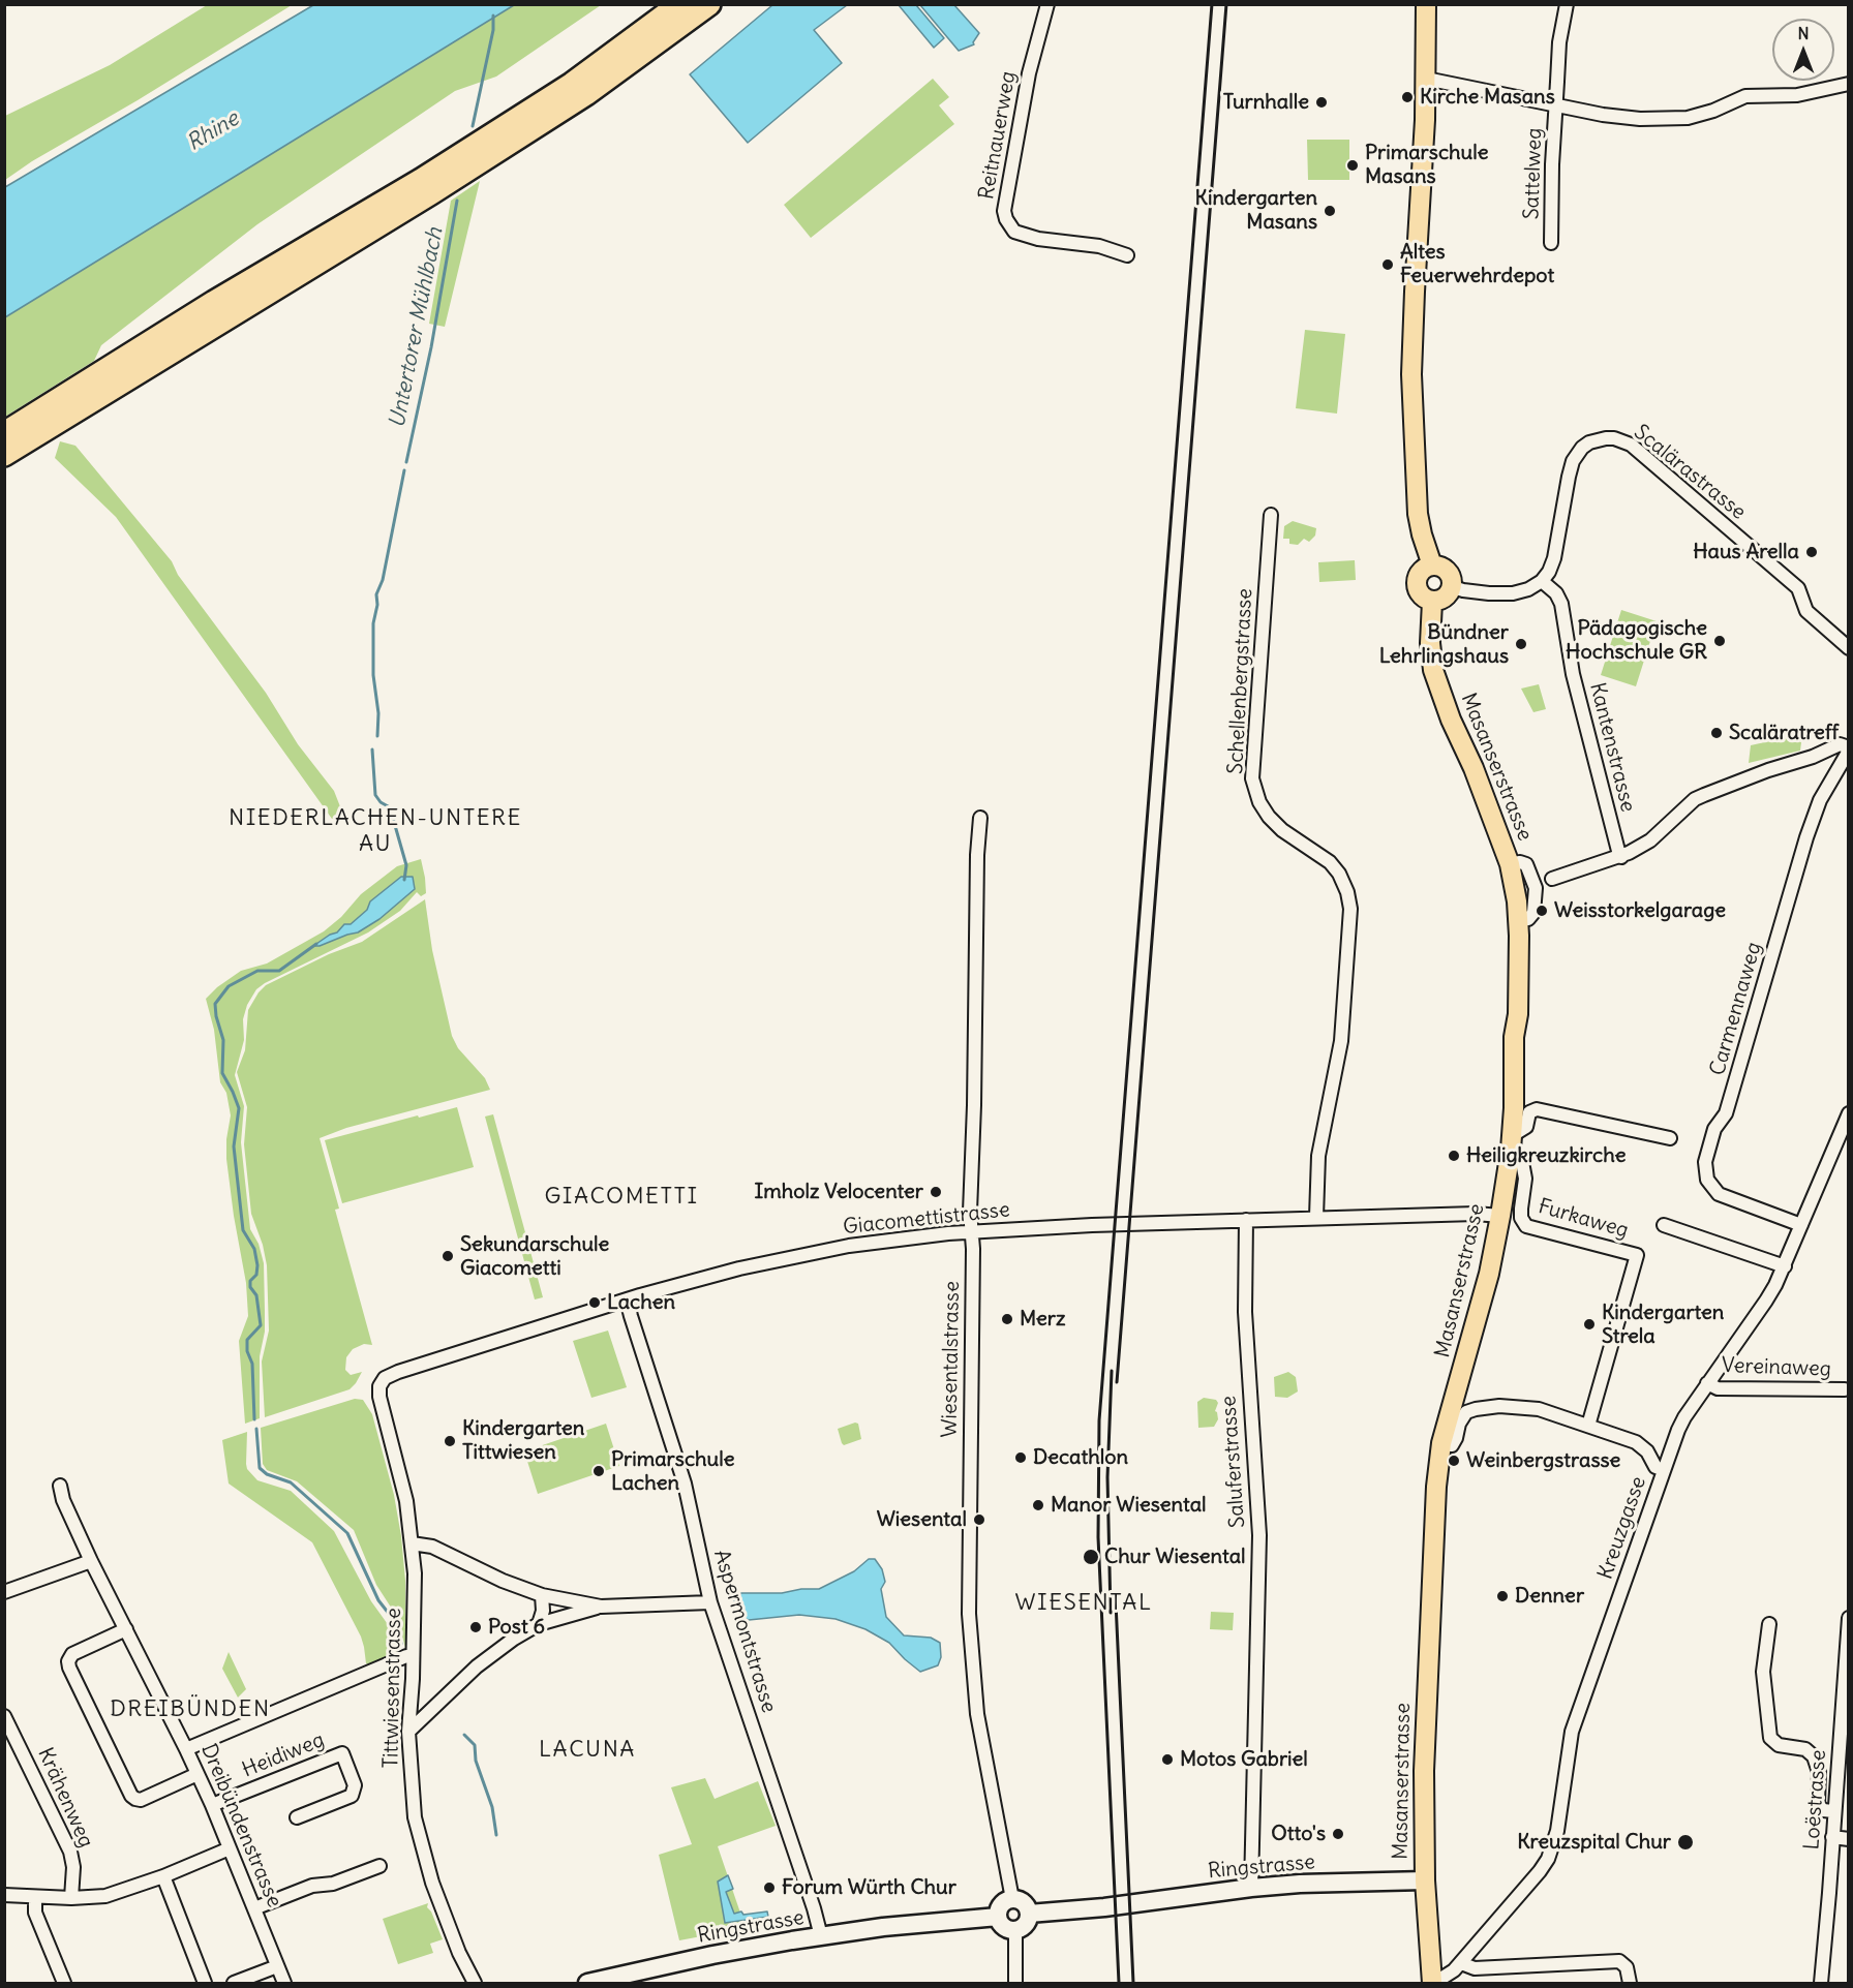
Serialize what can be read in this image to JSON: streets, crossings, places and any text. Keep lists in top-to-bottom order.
{
  "streets": {
    "main road": ["Masanserstrasse", "Ringstrasse"],
    "street": [
      "Reitnauerweg",
      "Sattelweg",
      "Scalärastrasse",
      "Schellenbergstrasse",
      "Kantenstrasse",
      "Carmennaweg",
      "Giacomettistrasse",
      "Furkaweg",
      "Wiesentalstrasse",
      "Vereinaweg",
      "Saluferstrasse",
      "Kreuzgasse",
      "Aspermontstrasse",
      "Tittwiesenstrasse",
      "Heidiweg",
      "Krähenweg",
      "Loëstrasse",
      "Dreibündenstrasse"
    ]
  },
  "crossings": [
    ["Scalärastrasse", "Kantenstrasse"],
    ["Schellenbergstrasse", "Giacomettistrasse"],
    ["Masanserstrasse", "Giacomettistrasse"],
    ["Masanserstrasse", "Furkaweg"],
    ["Masanserstrasse", "Kreuzgasse"],
    ["Masanserstrasse", "Ringstrasse"],
    ["Carmennaweg", "Kreuzgasse"],
    ["Giacomettistrasse", "Wiesentalstrasse"],
    ["Giacomettistrasse", "Saluferstrasse"],
    ["Giacomettistrasse", "Aspermontstrasse"],
    ["Giacomettistrasse", "Tittwiesenstrasse"],
    ["Wiesentalstrasse", "Ringstrasse"],
    ["Vereinaweg", "Kreuzgasse"],
    ["Saluferstrasse", "Ringstrasse"],
    ["Aspermontstrasse", "Ringstrasse"],
    ["Heidiweg", "Dreibündenstrasse"]
  ],
  "districts": [
    "NIEDERLACHEN-UNTERE AU",
    "GIACOMETTI",
    "WIESENTAL",
    "DREIBÜNDEN",
    "LACUNA"
  ],
  "water": ["Rhine", "Untertorer Mühlbach"],
  "places": [
    "Kirche Masans",
    "Turnhalle",
    "Primarschule Masans",
    "Kindergarten Masans",
    "Altes Feuerwehrdepot",
    "Haus Arella",
    "Pädagogische Hochschule GR",
    "Bündner Lehrlingshaus",
    "Scaläratreff",
    "Weisstorkelgarage",
    "Heiligkreuzkirche",
    "Imholz Velocenter",
    "Sekundarschule Giacometti",
    "Lachen",
    "Merz",
    "Kindergarten Strela",
    "Kindergarten Tittwiesen",
    "Decathlon",
    "Weinbergstrasse",
    "Primarschule Lachen",
    "Manor Wiesental",
    "Wiesental",
    "Chur Wiesental",
    "Denner",
    "Post 6",
    "Motos Gabriel",
    "Otto's",
    "Kreuzspital Chur",
    "Forum Würth Chur"
  ],
  "north": "top"
}
